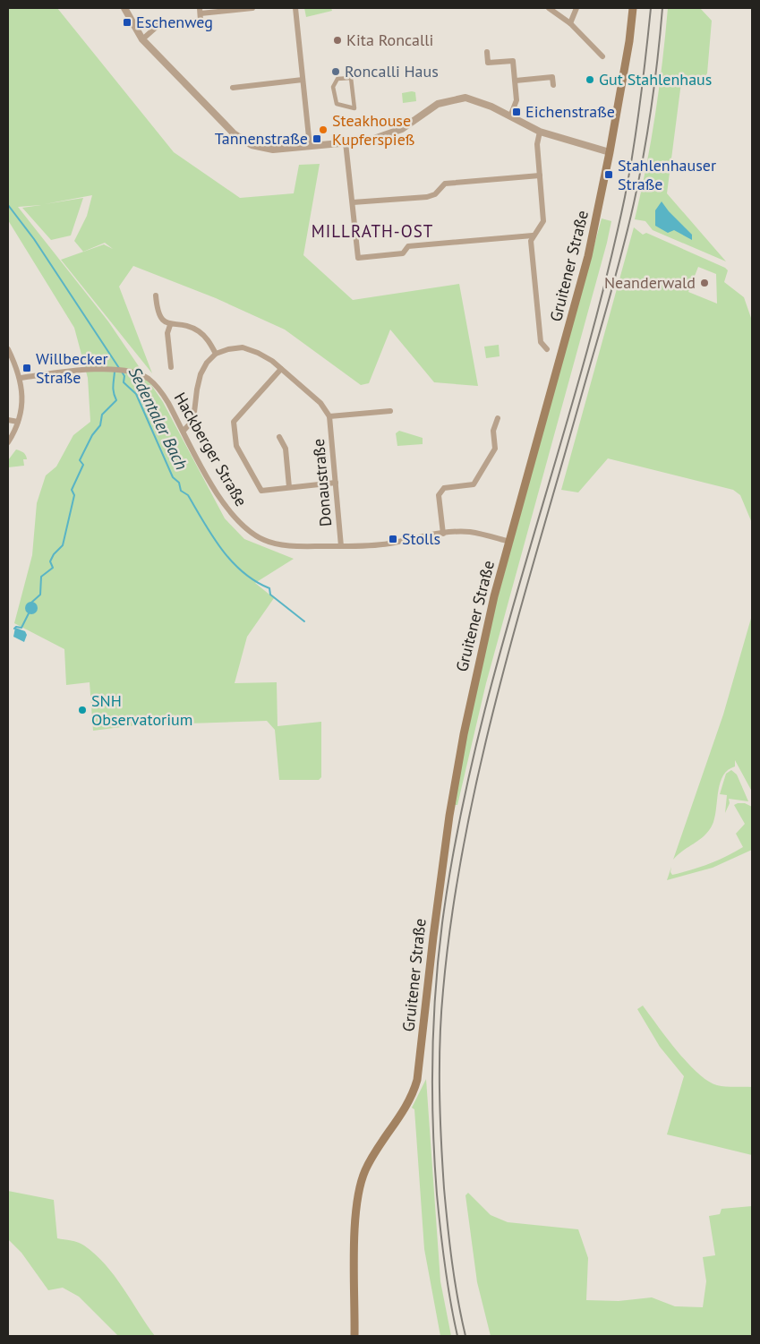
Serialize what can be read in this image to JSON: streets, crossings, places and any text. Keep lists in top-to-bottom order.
{
  "streets": {
    "main road": ["Gruitener Straße"],
    "street": ["Hackberger Straße", "Donaustraße"]
  },
  "crossings": [
    ["Gruitener Straße", "Hackberger Straße"],
    ["Hackberger Straße", "Donaustraße"]
  ],
  "districts": ["MILLRATH-OST"],
  "water": ["Sedentaler Bach"],
  "places": {
    "transit": [
      "Eschenweg",
      "Eichenstraße",
      "Tannenstraße",
      "Stahlenhauser Straße",
      "Willbecker Straße",
      "Stolls"
    ],
    "other": [
      "Kita Roncalli",
      "Roncalli Haus",
      "Gut Stahlenhaus",
      "Steakhouse Kupferspieß",
      "Neanderwald",
      "SNH Observatorium"
    ]
  }
}
